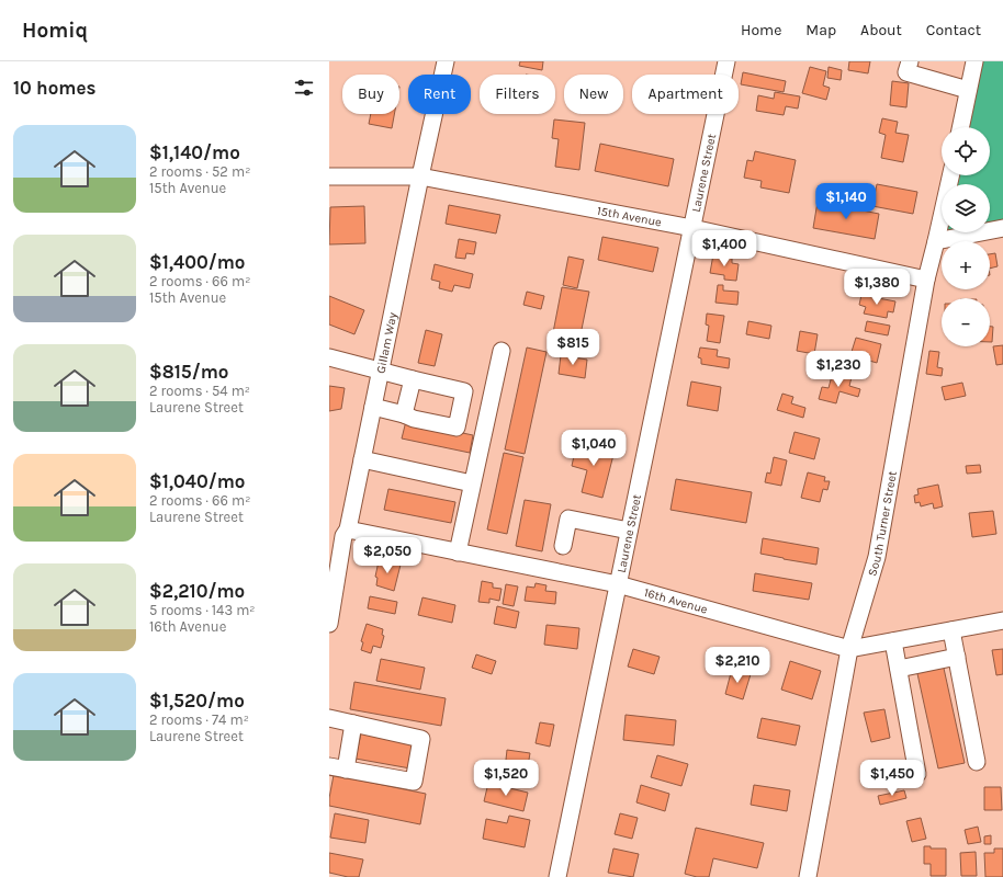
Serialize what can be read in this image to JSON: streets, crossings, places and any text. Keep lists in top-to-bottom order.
{
  "streets": {
    "street": [
      "Laurene Street",
      "15th Avenue",
      "Gillam Way",
      "South Turner Street",
      "16th Avenue"
    ]
  },
  "crossings": [
    ["Laurene Street", "15th Avenue"],
    ["Laurene Street", "16th Avenue"],
    ["15th Avenue", "Gillam Way"],
    ["15th Avenue", "South Turner Street"],
    ["Gillam Way", "16th Avenue"],
    ["South Turner Street", "16th Avenue"]
  ],
  "page": {
    "header": "Homiq",
    "nav": [
      "Home",
      "Map",
      "About",
      "Contact"
    ],
    "heading": "10 homes",
    "chip": [
      "Buy",
      "Rent",
      "Filters",
      "New",
      "Apartment"
    ],
    "list": [
      {
        "name": "$1,140/mo",
        "note": "2 rooms · 52 m² · 15th Avenue"
      },
      {
        "name": "$1,400/mo",
        "note": "2 rooms · 66 m² · 15th Avenue"
      },
      {
        "name": "$815/mo",
        "note": "2 rooms · 54 m² · Laurene Street"
      },
      {
        "name": "$1,040/mo",
        "note": "2 rooms · 66 m² · Laurene Street"
      },
      {
        "name": "$2,210/mo",
        "note": "5 rooms · 143 m² · 16th Avenue"
      },
      {
        "name": "$1,520/mo",
        "note": "2 rooms · 74 m² · Laurene Street"
      }
    ],
    "map_buttons": ["+", "−"],
    "price": [
      "$1,140",
      "$1,400",
      "$1,380",
      "$815",
      "$1,230",
      "$1,040",
      "$2,050",
      "$2,210",
      "$1,520",
      "$1,450"
    ]
  }
}
